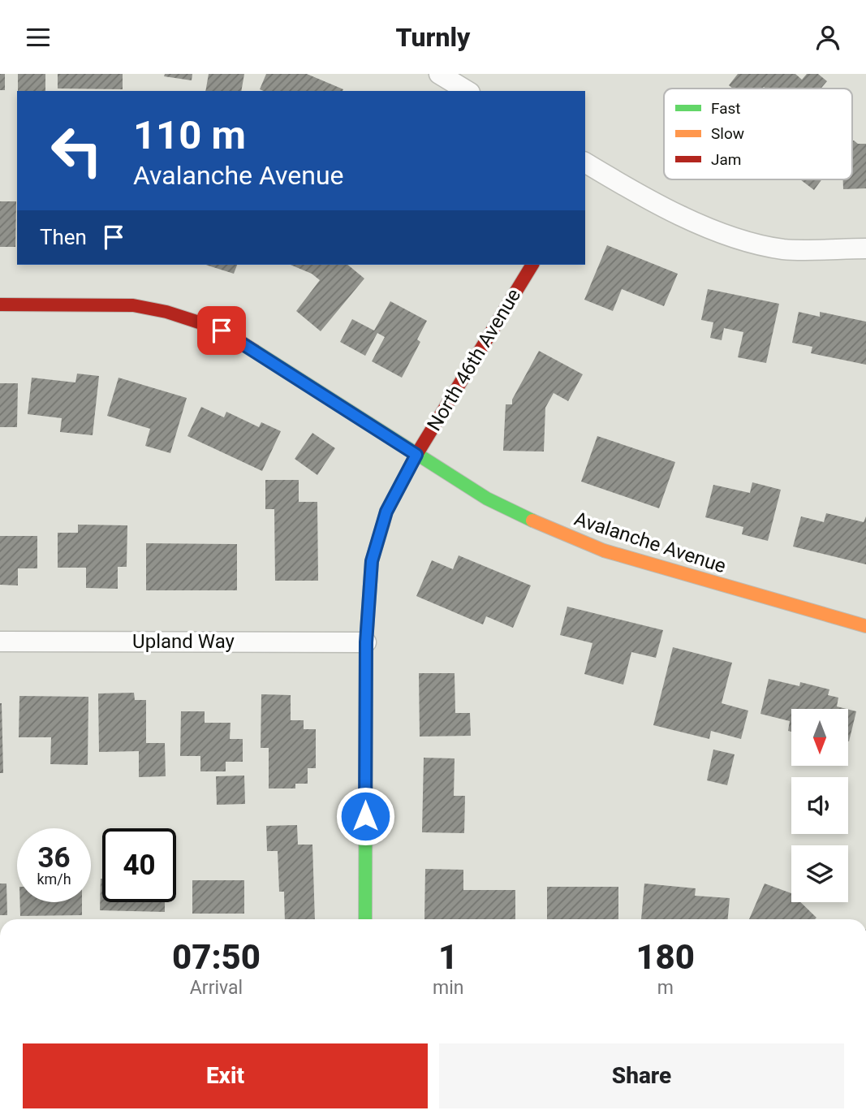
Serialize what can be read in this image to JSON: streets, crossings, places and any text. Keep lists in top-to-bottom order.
{
  "streets": {
    "street": ["North 46th Avenue", "Avalanche Avenue", "Upland Way"]
  },
  "crossings": [
    ["North 46th Avenue", "Avalanche Avenue"],
    ["North 46th Avenue", "Upland Way"]
  ],
  "legend": ["Fast", "Slow", "Jam"],
  "north": "bottom",
  "page": {
    "header": "Turnly",
    "turn": ["110 m", "Avalanche Avenue"],
    "then": "Then",
    "speed": "36 km/h",
    "limit": "40",
    "eta": [
      "07:50",
      "Arrival",
      "1",
      "min",
      "180",
      "m"
    ],
    "buttons": ["Exit", "Share"]
  }
}
